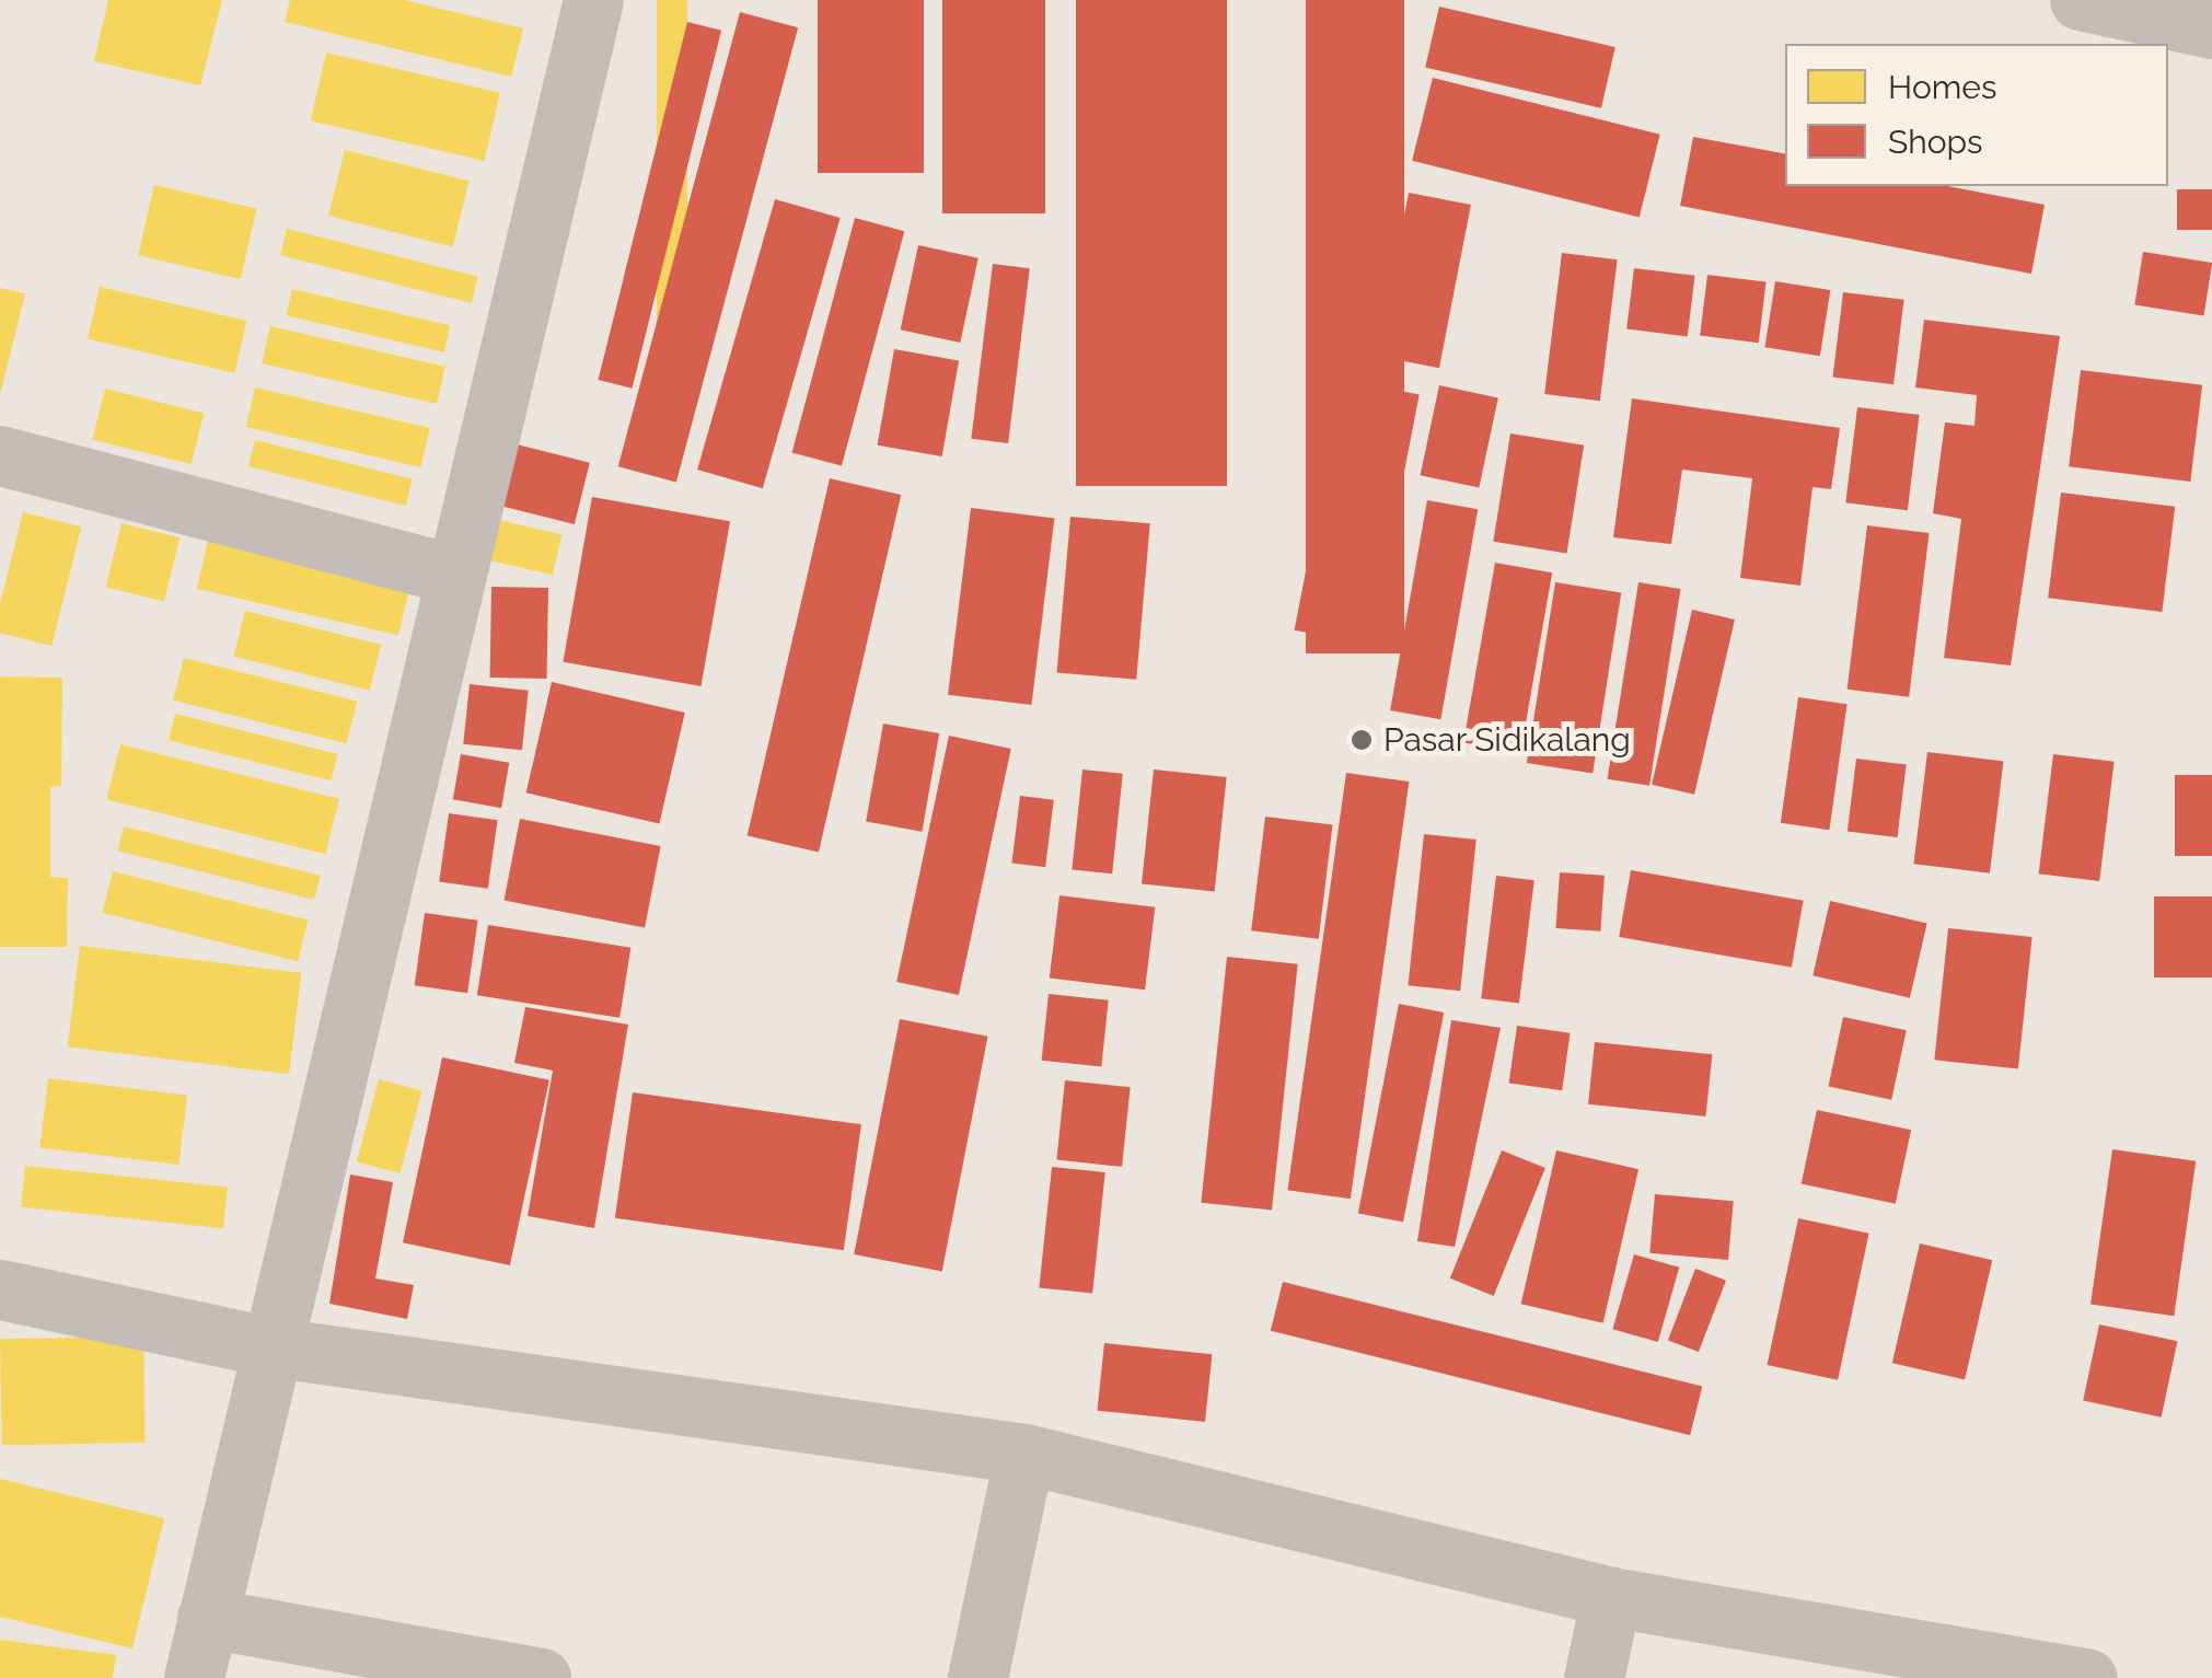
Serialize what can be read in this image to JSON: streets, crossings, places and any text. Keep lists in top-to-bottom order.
{
  "places": ["Pasar Sidikalang"],
  "legend": ["Homes", "Shops"]
}
